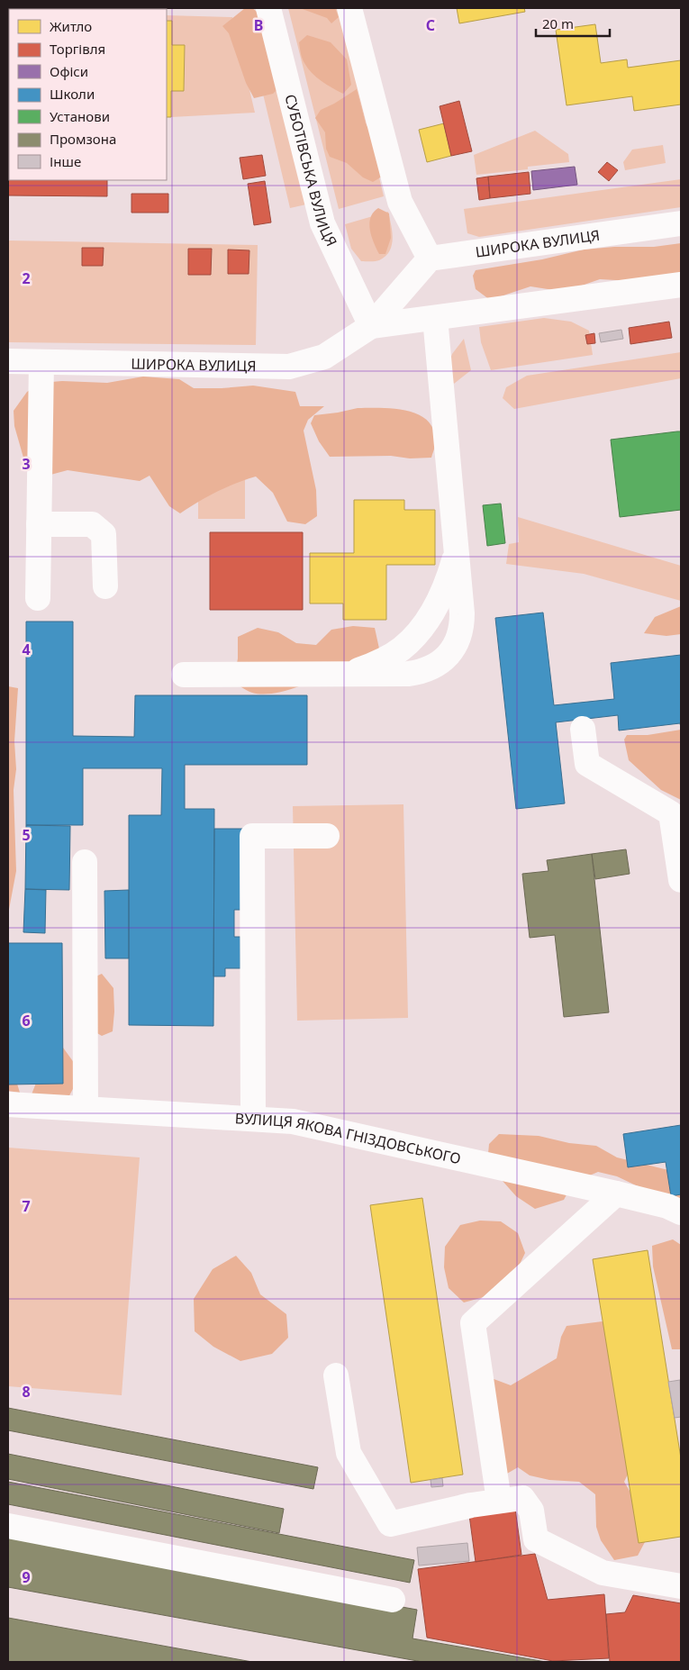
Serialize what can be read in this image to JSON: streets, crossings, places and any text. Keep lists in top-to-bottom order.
{
  "streets": {
    "street": ["СУБОТІВСЬКА ВУЛИЦЯ", "ШИРОКА ВУЛИЦЯ", "ВУЛИЦЯ ЯКОВА ГНІЗДОВСЬКОГО"]
  },
  "crossings": [
    ["СУБОТІВСЬКА ВУЛИЦЯ", "ШИРОКА ВУЛИЦЯ"]
  ],
  "legend": [
    "Житло",
    "Торгівля",
    "Офіси",
    "Школи",
    "Установи",
    "Промзона",
    "Інше"
  ],
  "scale_bar": "20 m",
  "grid": {
    "columns": ["B", "C"],
    "rows": [
      "2",
      "3",
      "4",
      "5",
      "6",
      "7",
      "8",
      "9"
    ]
  }
}
